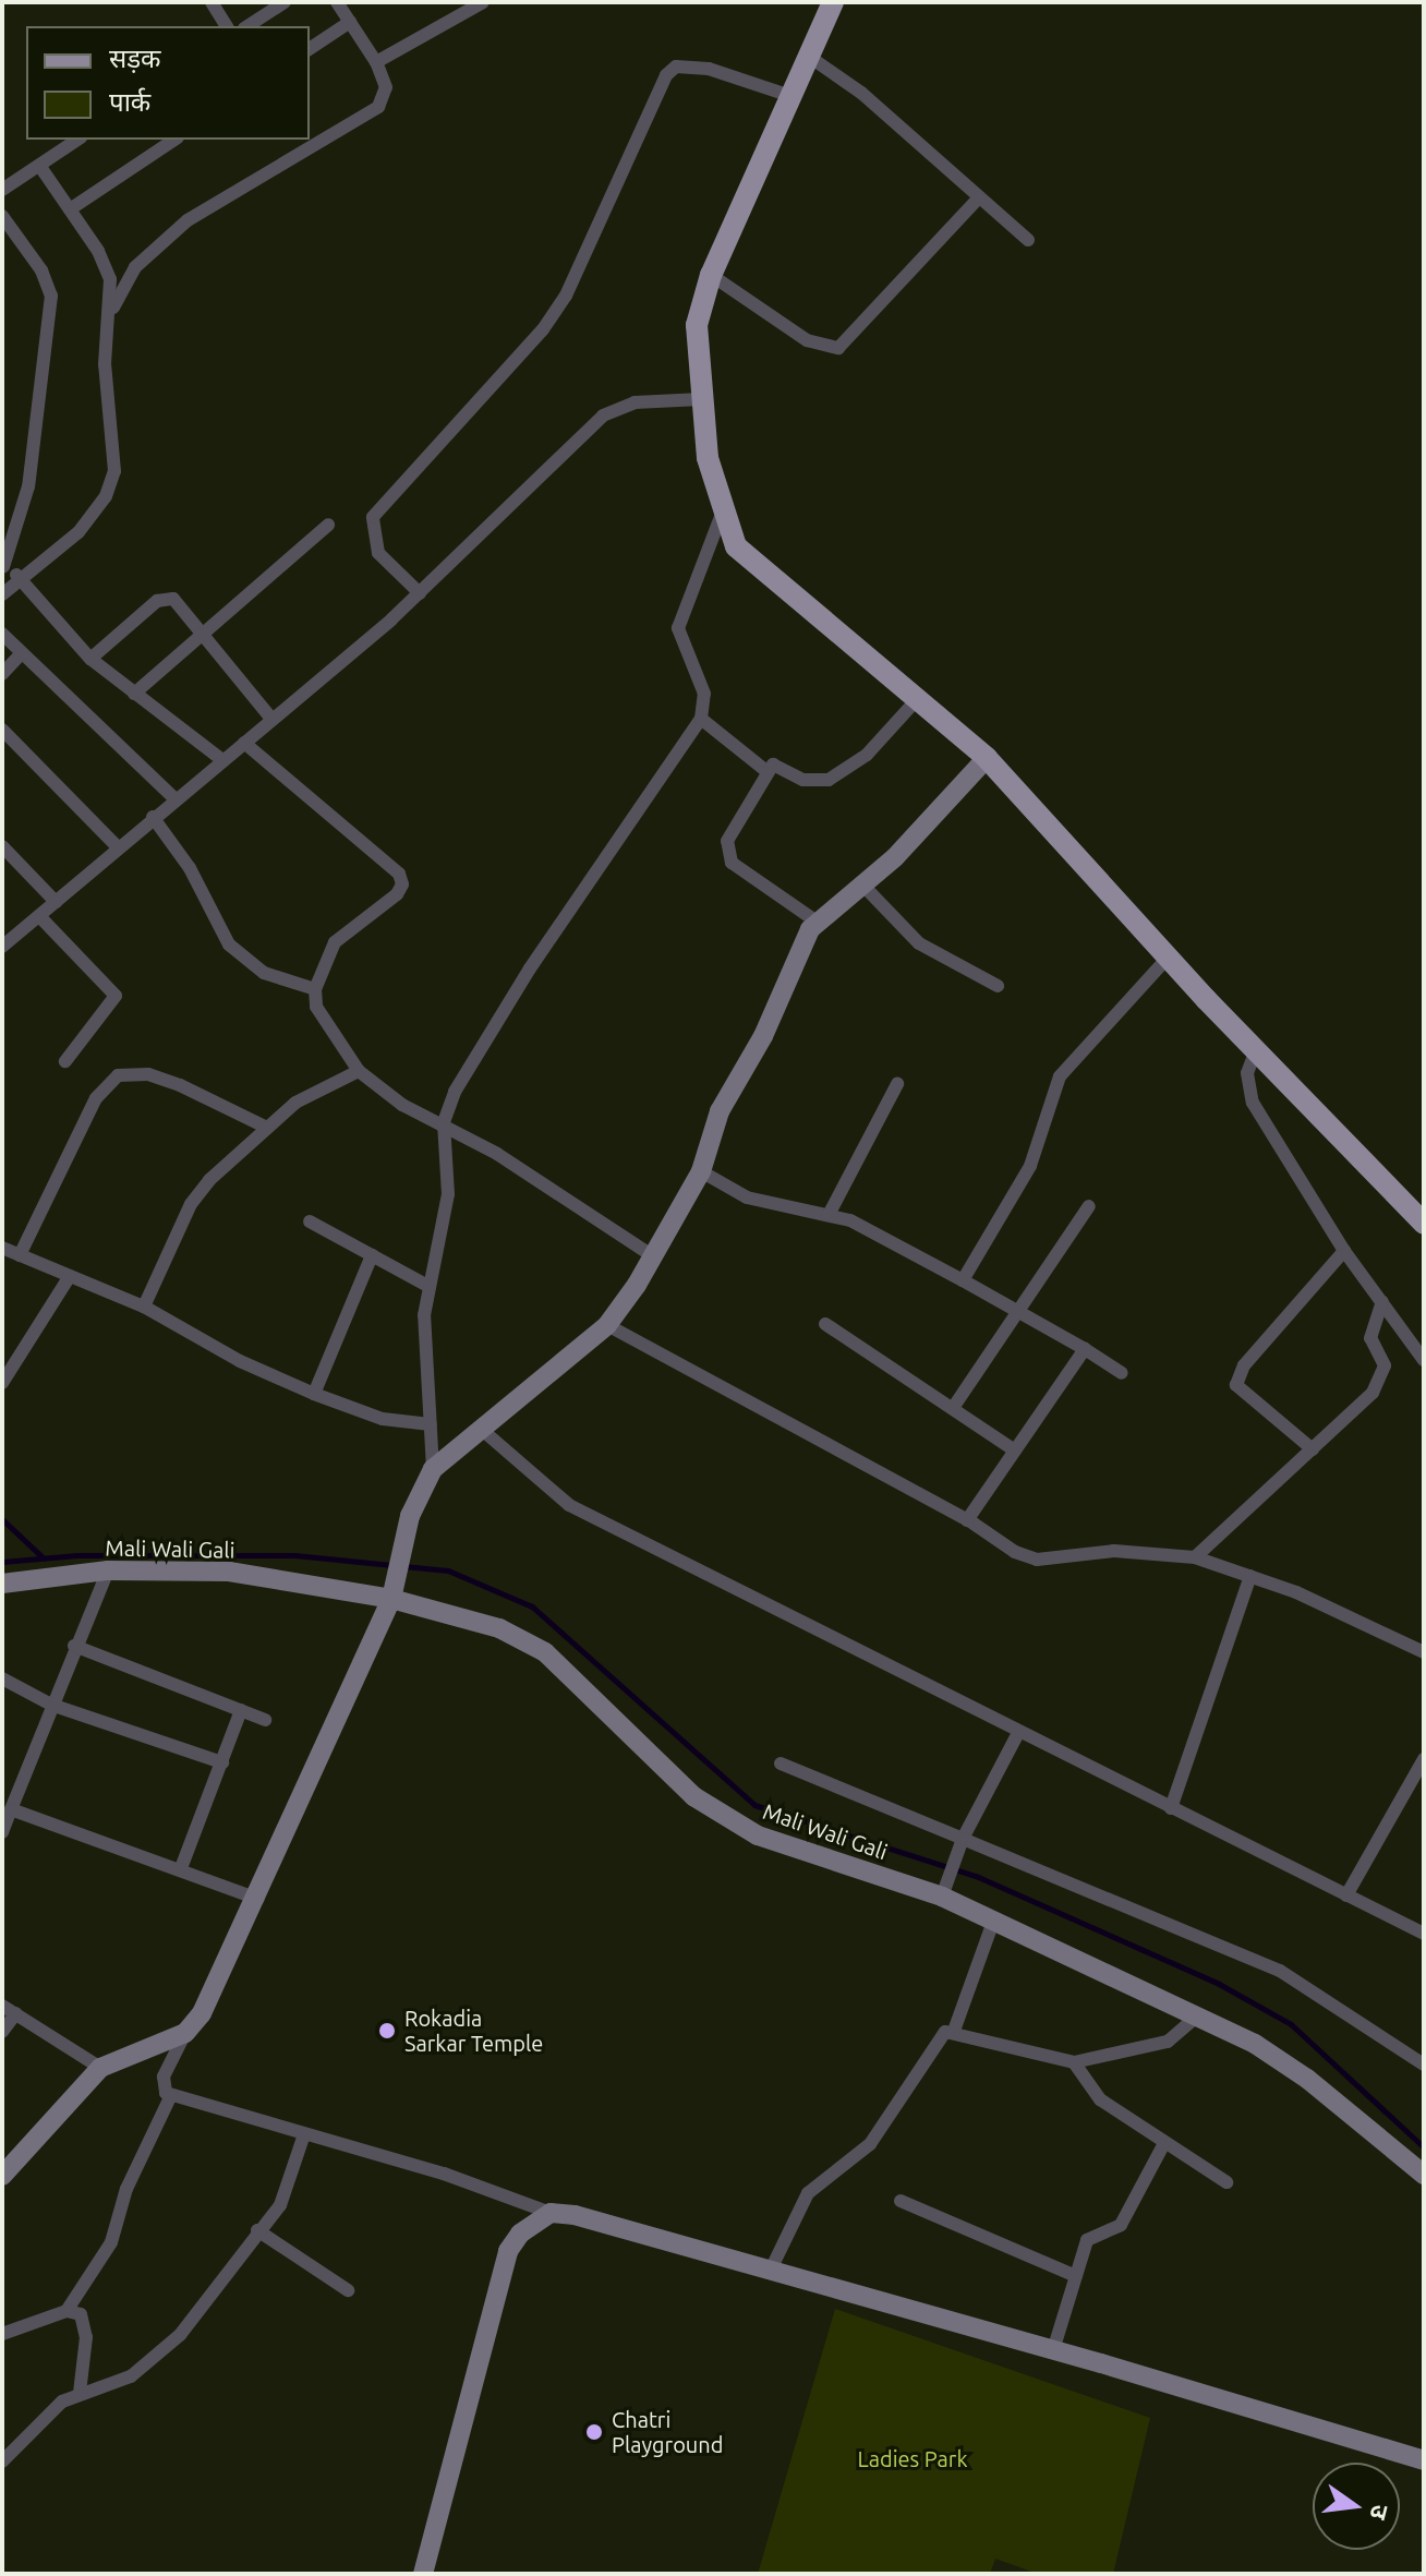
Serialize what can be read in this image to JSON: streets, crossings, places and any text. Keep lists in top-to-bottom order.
{
  "streets": {
    "street": ["Mali Wali Gali"]
  },
  "parks": ["Ladies Park"],
  "places": ["Rokadia Sarkar Temple", "Chatri Playground"],
  "legend": ["सड़क", "पार्क"],
  "north": "right"
}
